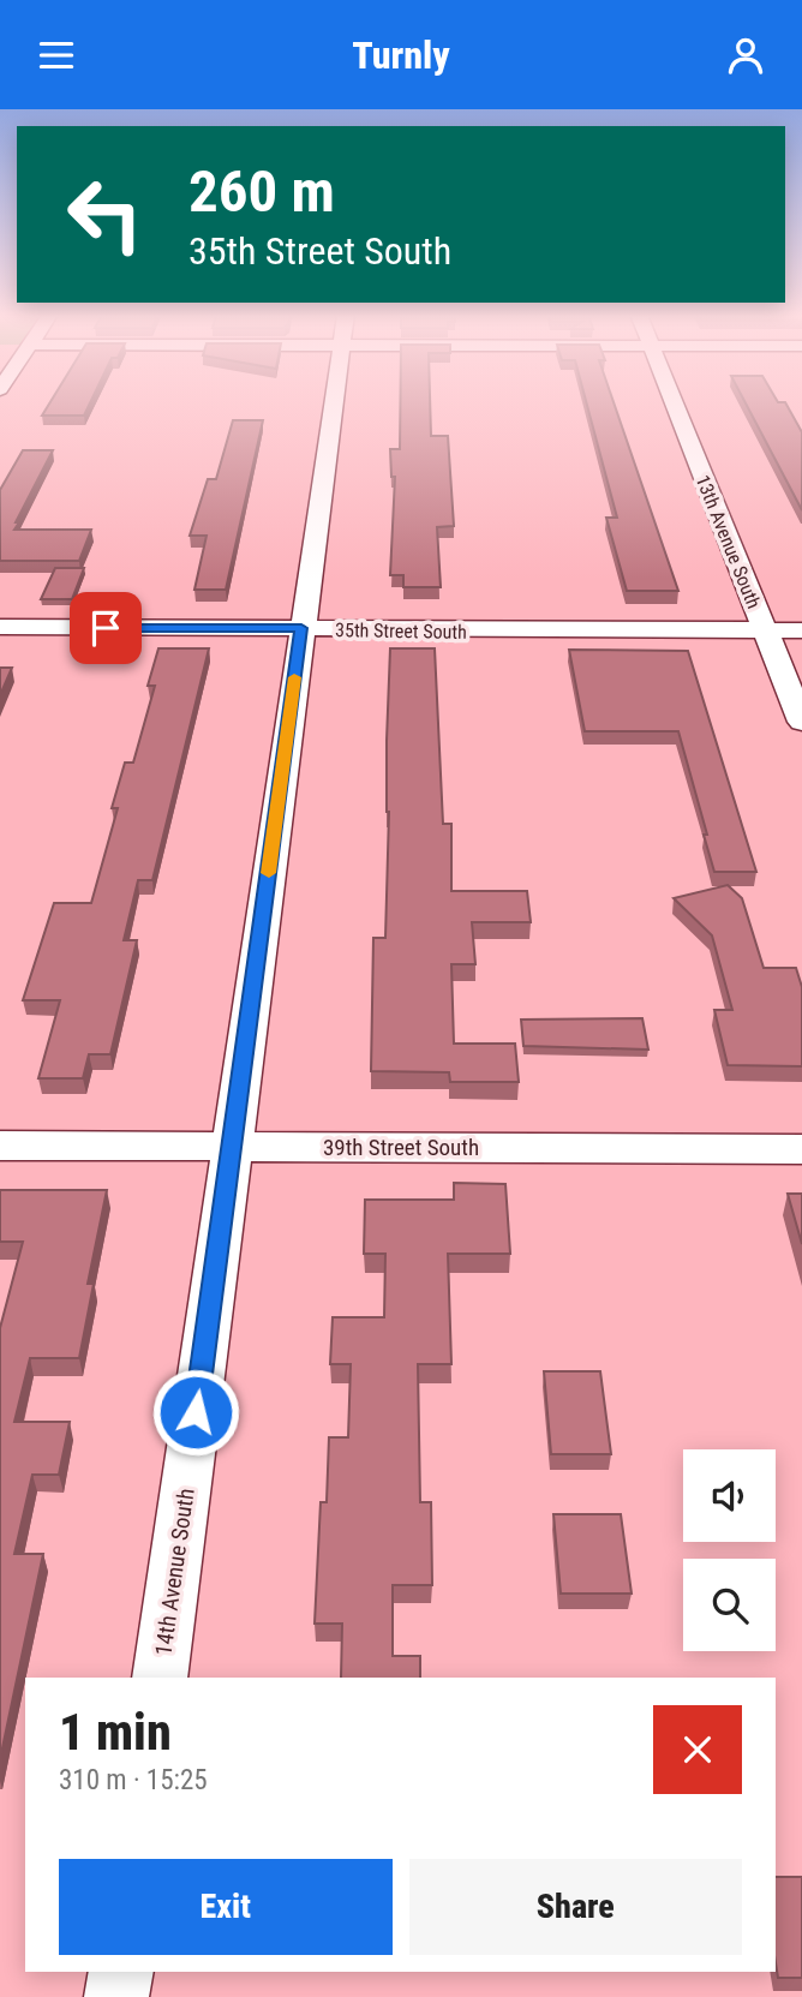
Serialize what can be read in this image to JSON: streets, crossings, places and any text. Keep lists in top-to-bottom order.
{
  "streets": {
    "street": [
      "13th Avenue South",
      "35th Street South",
      "39th Street South",
      "14th Avenue South"
    ]
  },
  "crossings": [
    ["13th Avenue South", "35th Street South"],
    ["35th Street South", "14th Avenue South"],
    ["39th Street South", "14th Avenue South"]
  ],
  "page": {
    "header": "Turnly",
    "turn": ["260 m", "35th Street South"],
    "heading": ["1 min", "310 m · 15:25"],
    "buttons": ["Exit", "Share"]
  }
}
